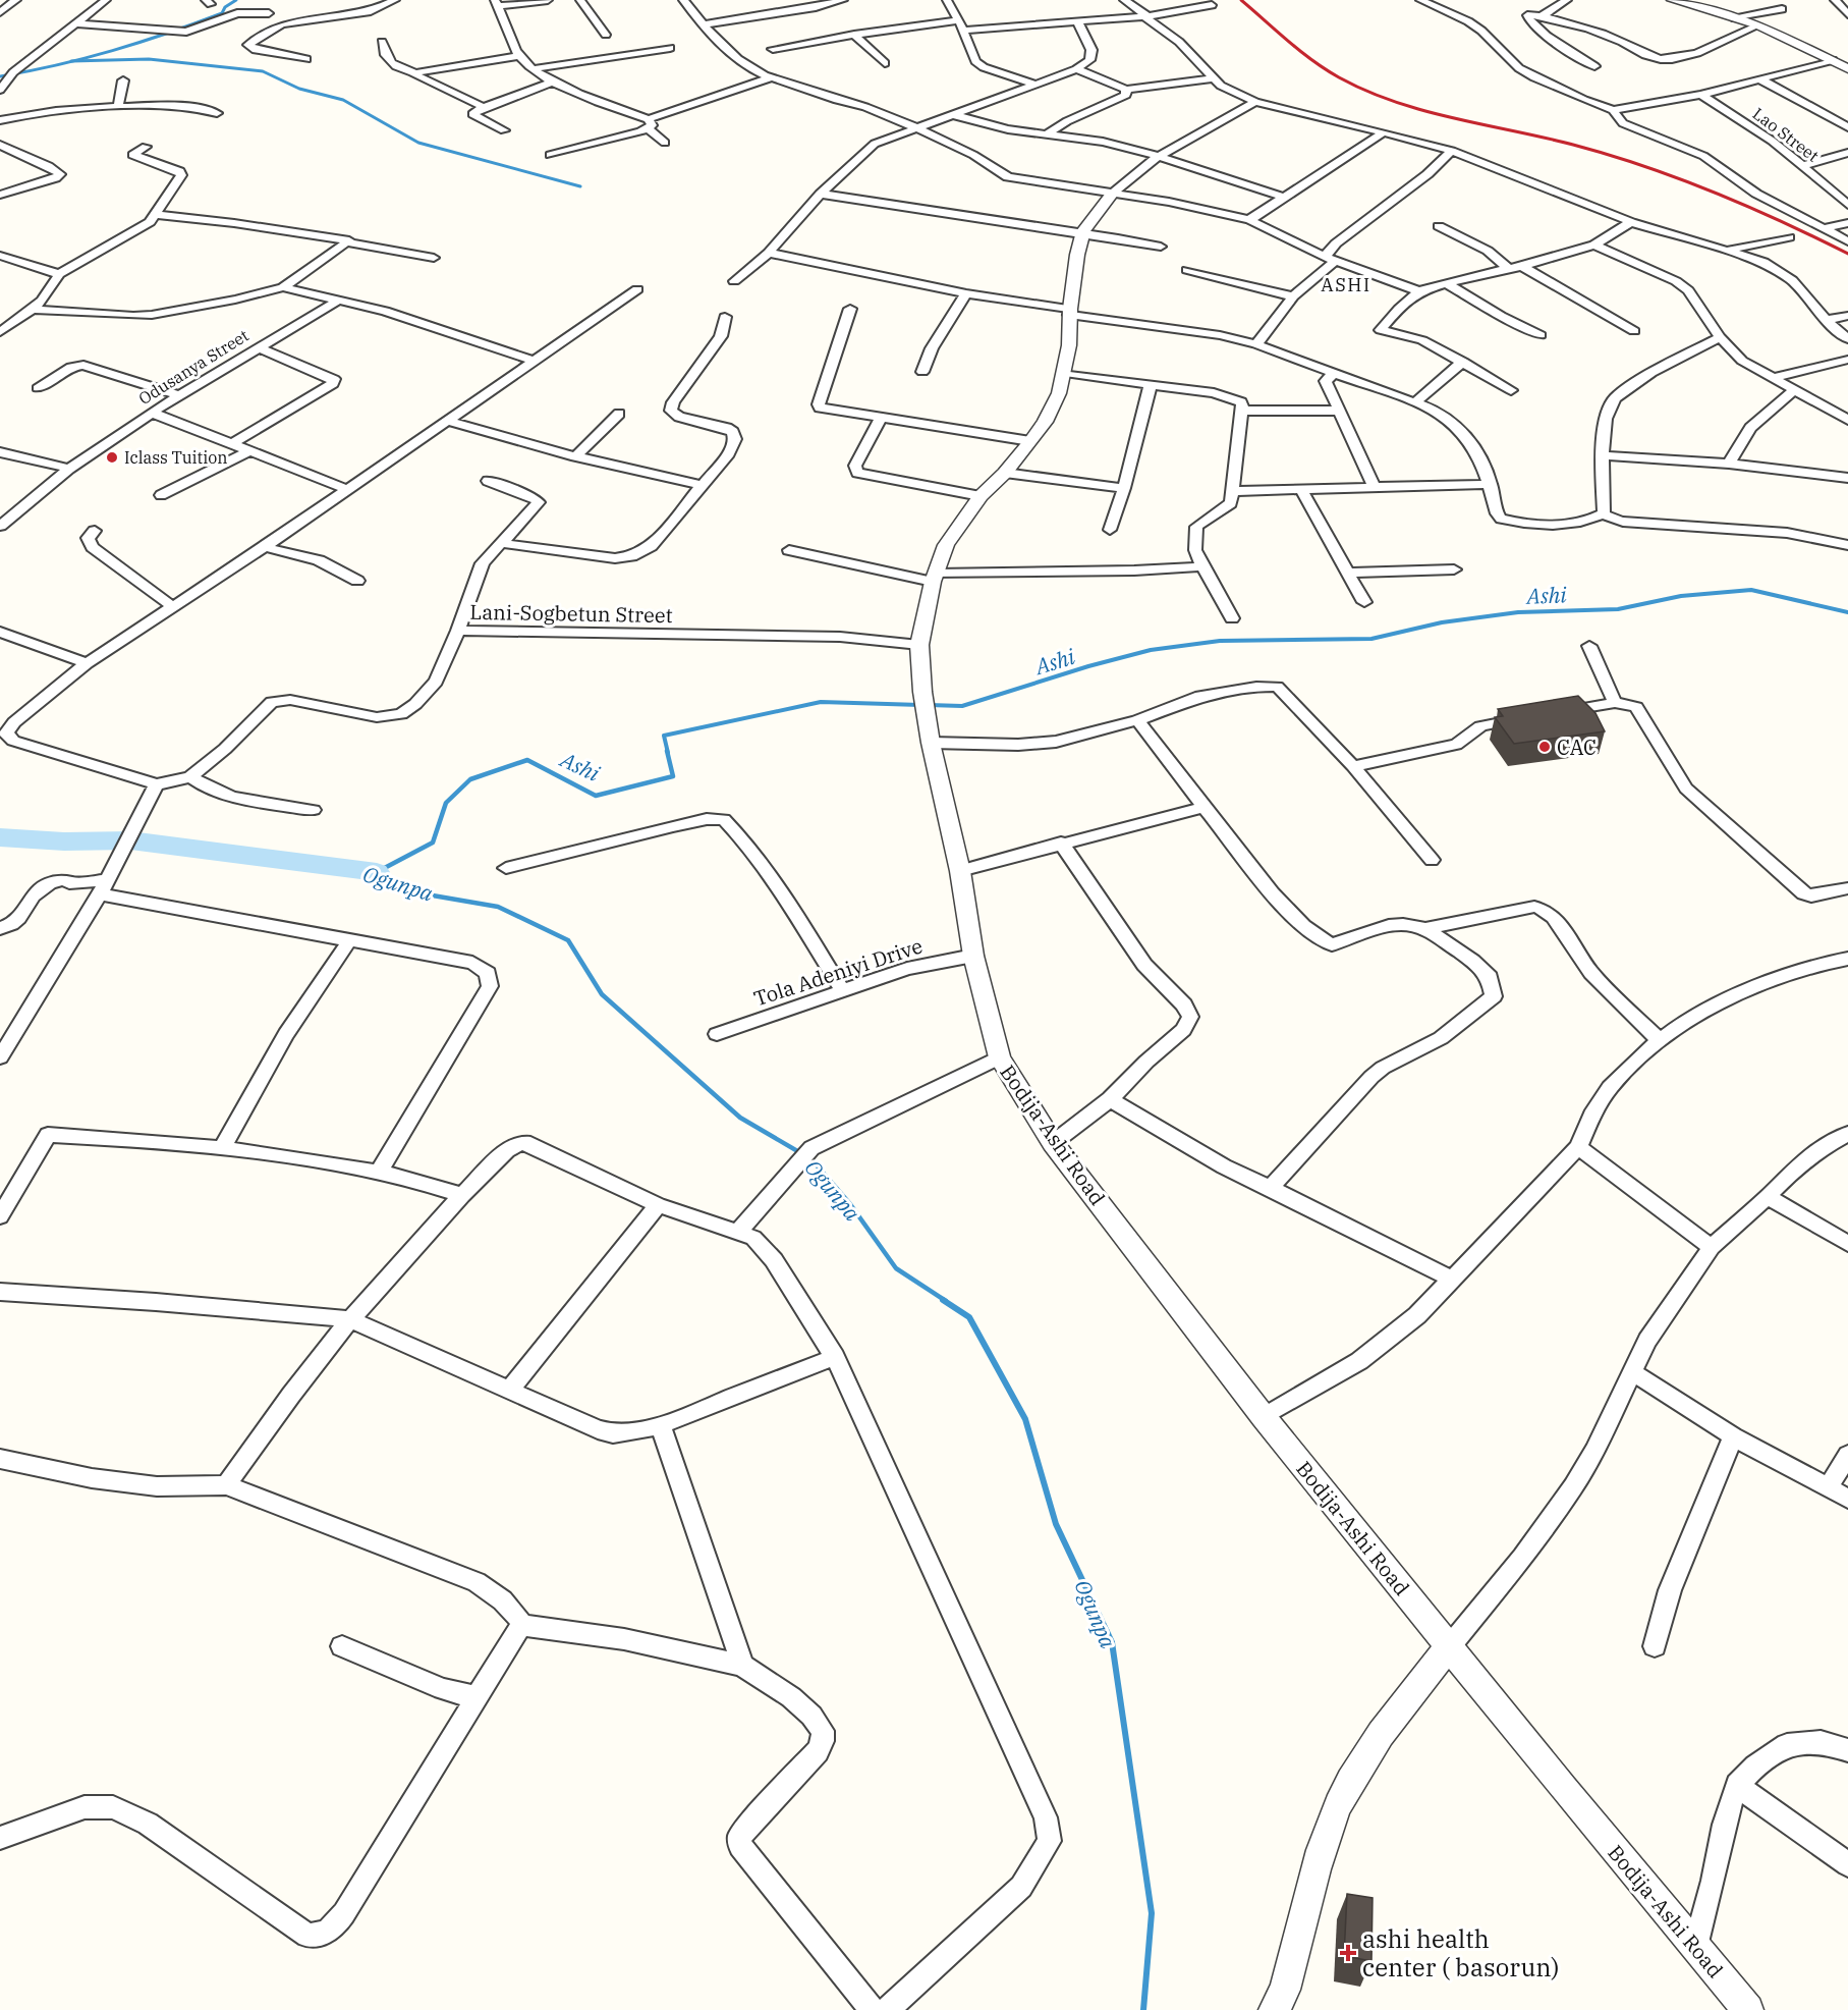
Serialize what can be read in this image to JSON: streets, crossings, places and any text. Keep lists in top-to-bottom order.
{
  "streets": {
    "street": [
      "Lao Street",
      "Odusanya Street",
      "Lani-Sogbetun Street",
      "Tola Adeniyi Drive",
      "Bodija-Ashi Road"
    ]
  },
  "crossings": [
    ["Lani-Sogbetun Street", "Bodija-Ashi Road"],
    ["Tola Adeniyi Drive", "Bodija-Ashi Road"]
  ],
  "districts": ["ASHI"],
  "water": ["Ashi", "Ogunpa"],
  "places": {
    "other": ["Iclass Tuition", "CAC"],
    "health": ["ashi health center ( basorun)"]
  }
}
